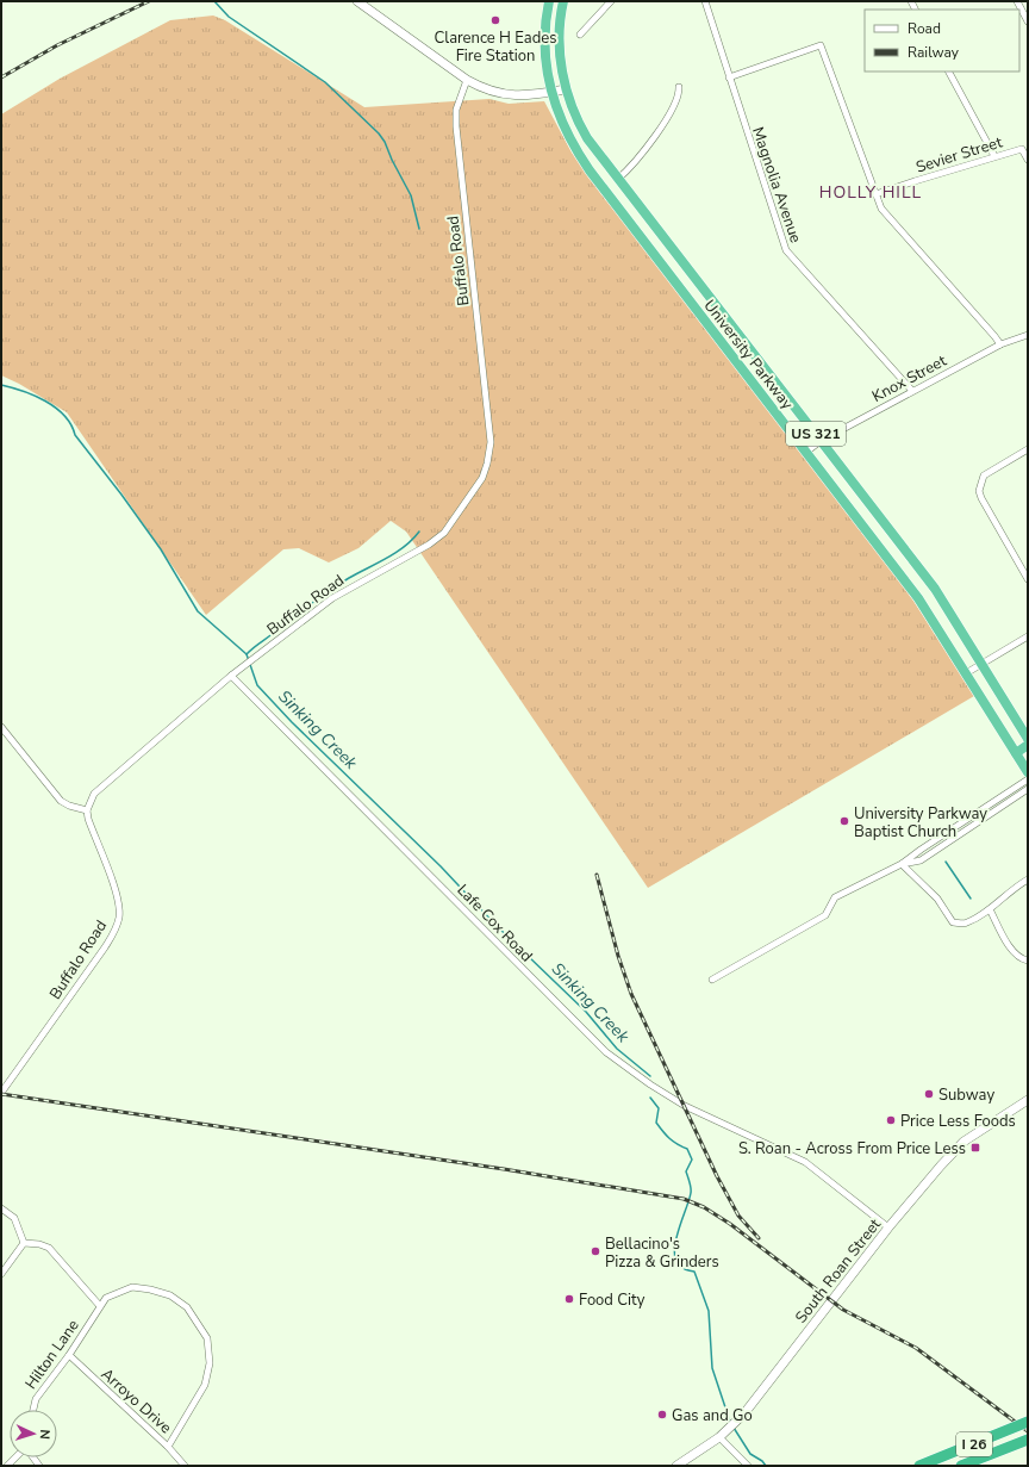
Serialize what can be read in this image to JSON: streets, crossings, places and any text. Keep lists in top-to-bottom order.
{
  "streets": {
    "highway": ["University Parkway", "US 321", "I 26"],
    "main road": ["South Roan Street"],
    "street": [
      "Sevier Street",
      "Magnolia Avenue",
      "Buffalo Road",
      "Knox Street",
      "Lafe Cox Road",
      "Hilton Lane",
      "Arroyo Drive"
    ]
  },
  "crossings": [
    ["Magnolia Avenue", "Knox Street"],
    ["Buffalo Road", "Lafe Cox Road"],
    ["University Parkway", "Knox Street"],
    ["Lafe Cox Road", "South Roan Street"],
    ["Hilton Lane", "Arroyo Drive"]
  ],
  "districts": ["HOLLY HILL"],
  "water": ["Sinking Creek"],
  "places": {
    "other": [
      "Clarence H Eades Fire Station",
      "University Parkway Baptist Church",
      "Subway",
      "Price Less Foods",
      "Bellacino's Pizza & Grinders",
      "Food City",
      "Gas and Go"
    ],
    "transit": ["S. Roan - Across From Price Less"]
  },
  "legend": ["Road", "Railway"],
  "north": "right"
}
